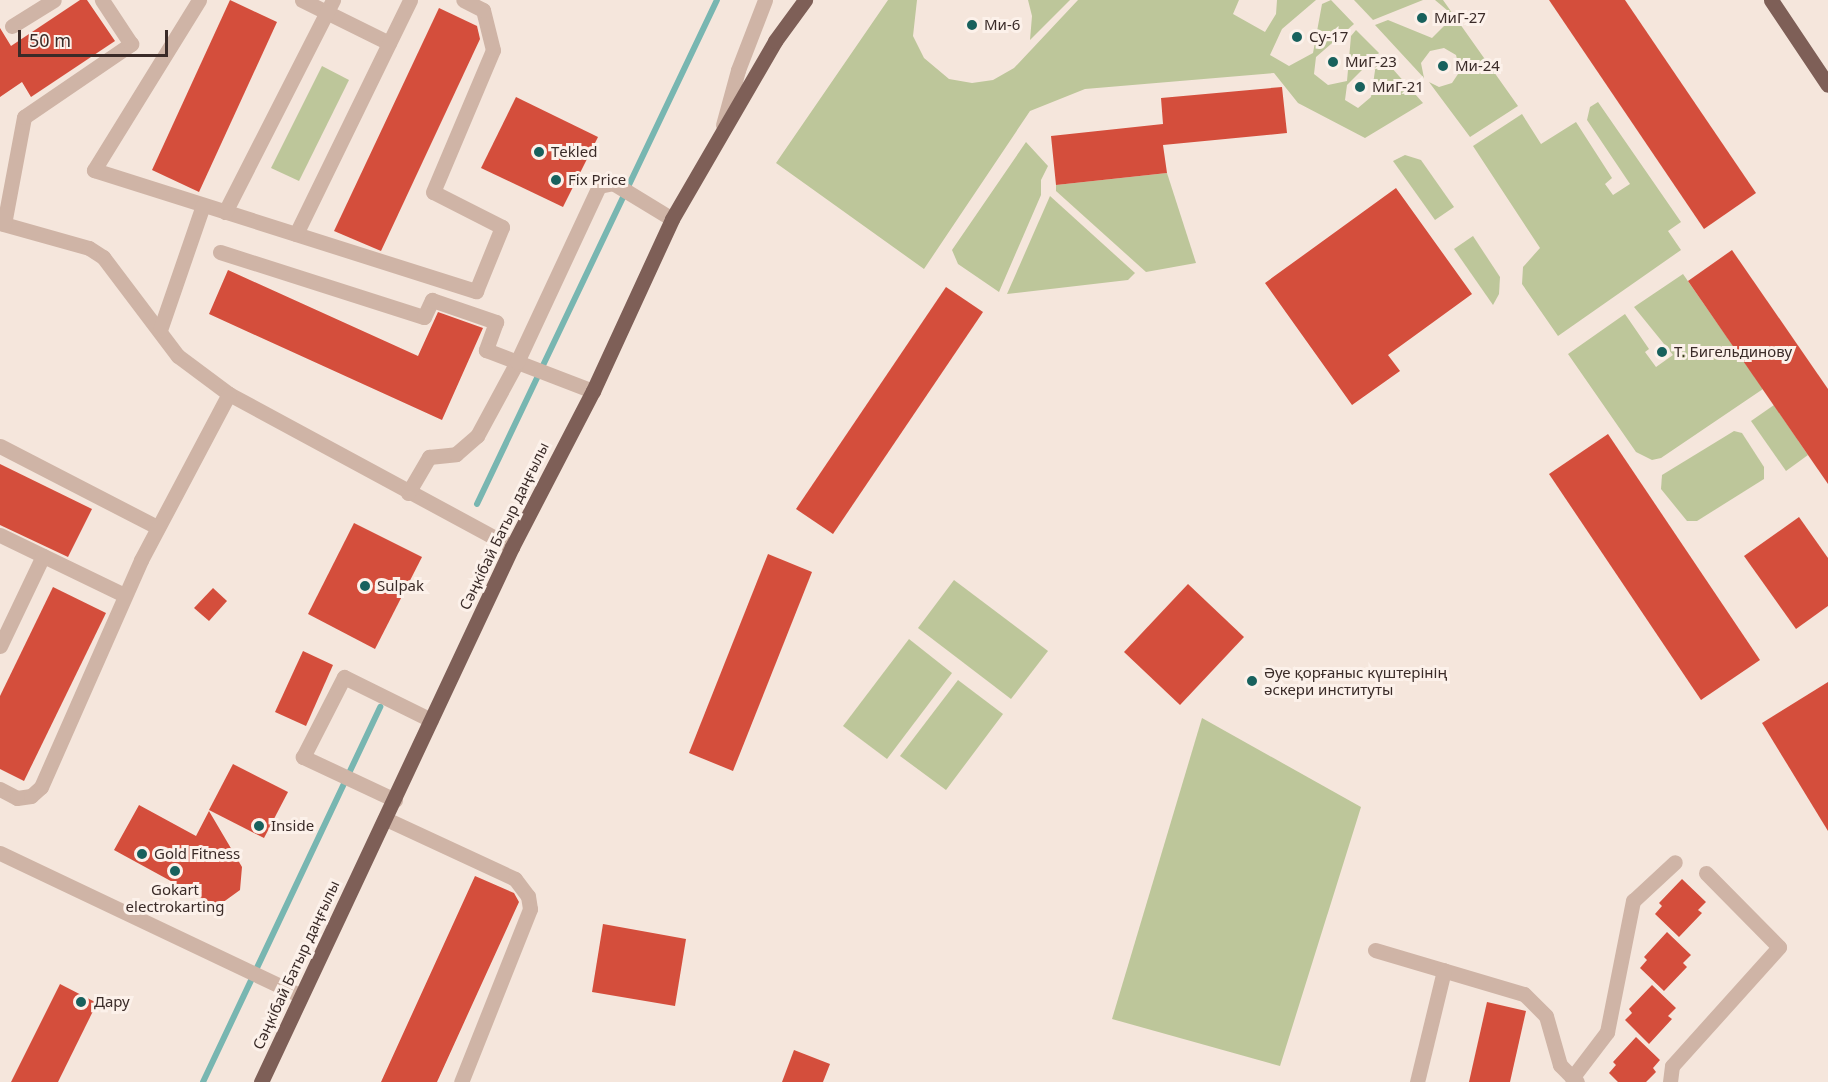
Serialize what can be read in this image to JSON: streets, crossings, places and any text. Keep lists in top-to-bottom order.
{
  "streets": {
    "main road": ["Сәңкібай Батыр даңғылы"]
  },
  "places": [
    "МиГ-27",
    "Ми-6",
    "Су-17",
    "МиГ-23",
    "Ми-24",
    "МиГ-21",
    "Тekled",
    "Fix Price",
    "Т. Бигельдинову",
    "Sulpak",
    "Әуе қорғаныс күштерінің әскери институты",
    "Inside",
    "Gold Fitness",
    "Gokart electrokarting",
    "Дару"
  ],
  "scale_bar": "50 m"
}
